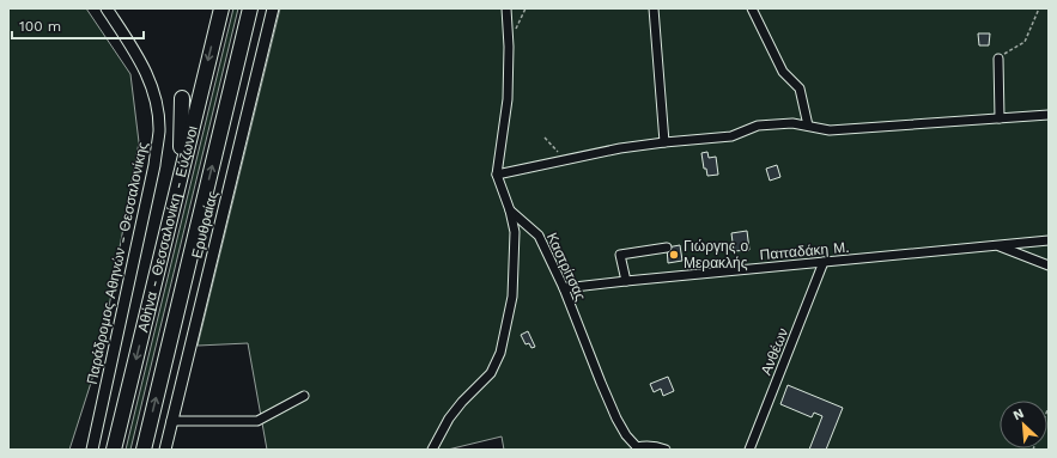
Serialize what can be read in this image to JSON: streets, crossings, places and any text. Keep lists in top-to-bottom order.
{
  "streets": {
    "highway": ["Αθήνα - Θεσσαλονίκη - Εύζωνοι"],
    "main road": ["Ερυθραίας", "Παράδρομος Αθηνών - Θεσσαλονίκης"],
    "street": ["Παπαδάκη Μ.", "Καστρίτσας", "Ανθέων"]
  },
  "crossings": [
    ["Παπαδάκη Μ.", "Καστρίτσας"],
    ["Παπαδάκη Μ.", "Ανθέων"]
  ],
  "places": ["Γιώργης ο Μερακλής"],
  "scale_bar": "100 m",
  "north": "top left"
}
